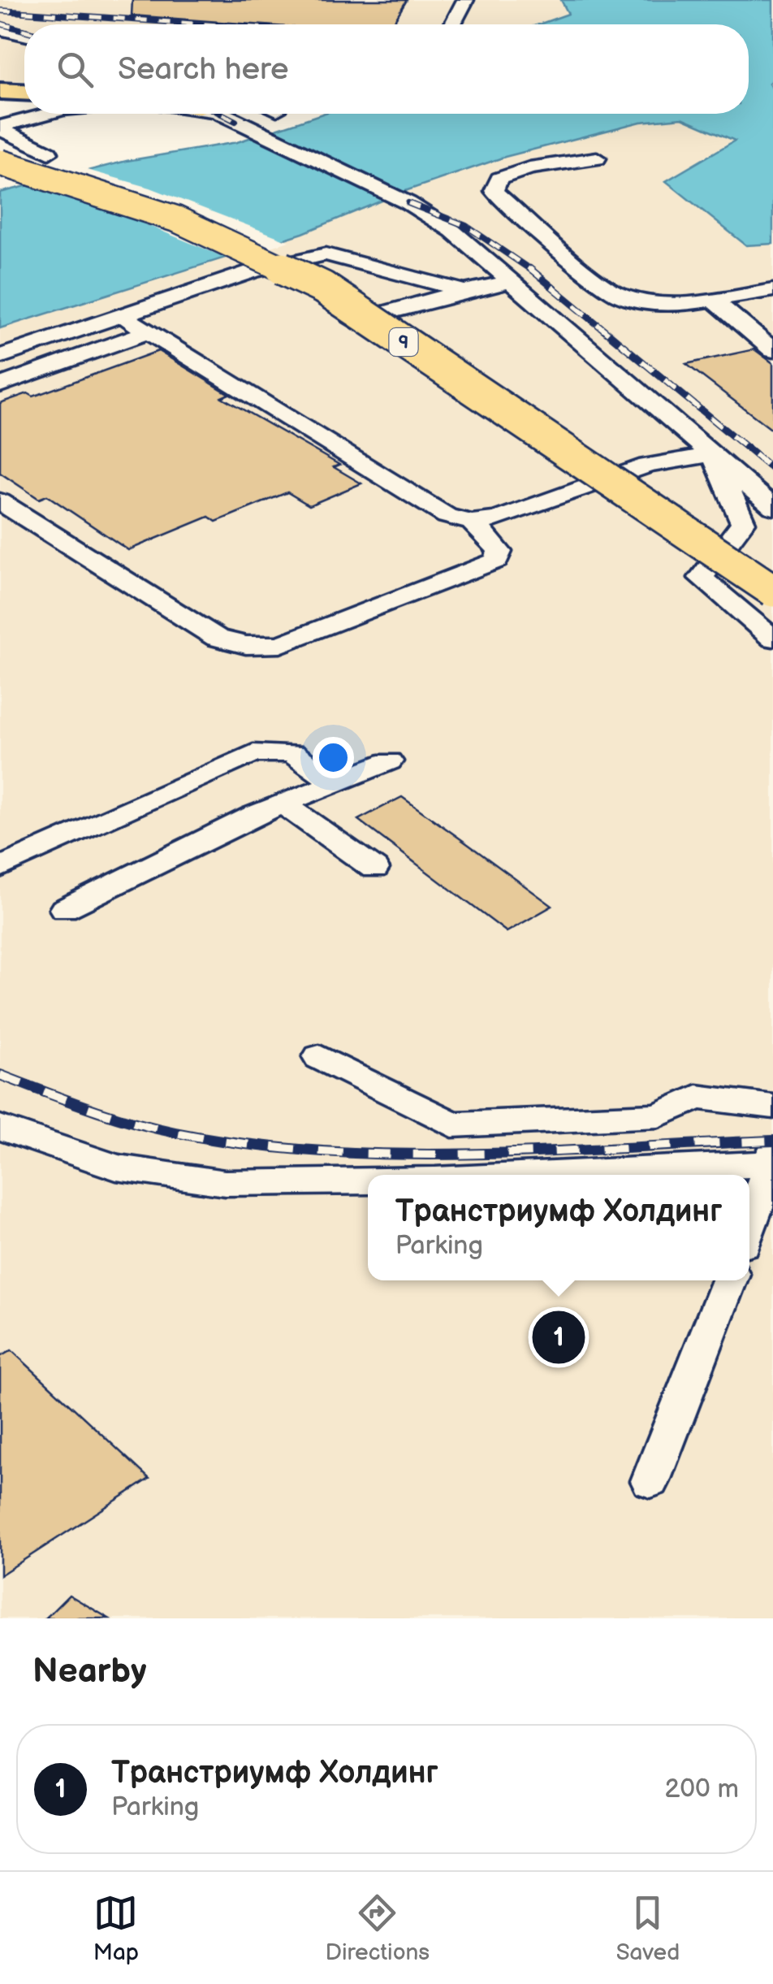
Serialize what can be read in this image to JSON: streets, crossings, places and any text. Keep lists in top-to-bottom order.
{
  "streets": {
    "highway": ["9"]
  },
  "page": {
    "search": "Search here",
    "popup": ["Транстриумф Холдинг", "Parking"],
    "pins": "1",
    "heading": "Nearby",
    "list": [
      {
        "mark": "1",
        "name": "Транстриумф Холдинг",
        "note": "Parking",
        "value": "200 m"
      }
    ],
    "nav": ["Map", "Directions", "Saved"]
  }
}
